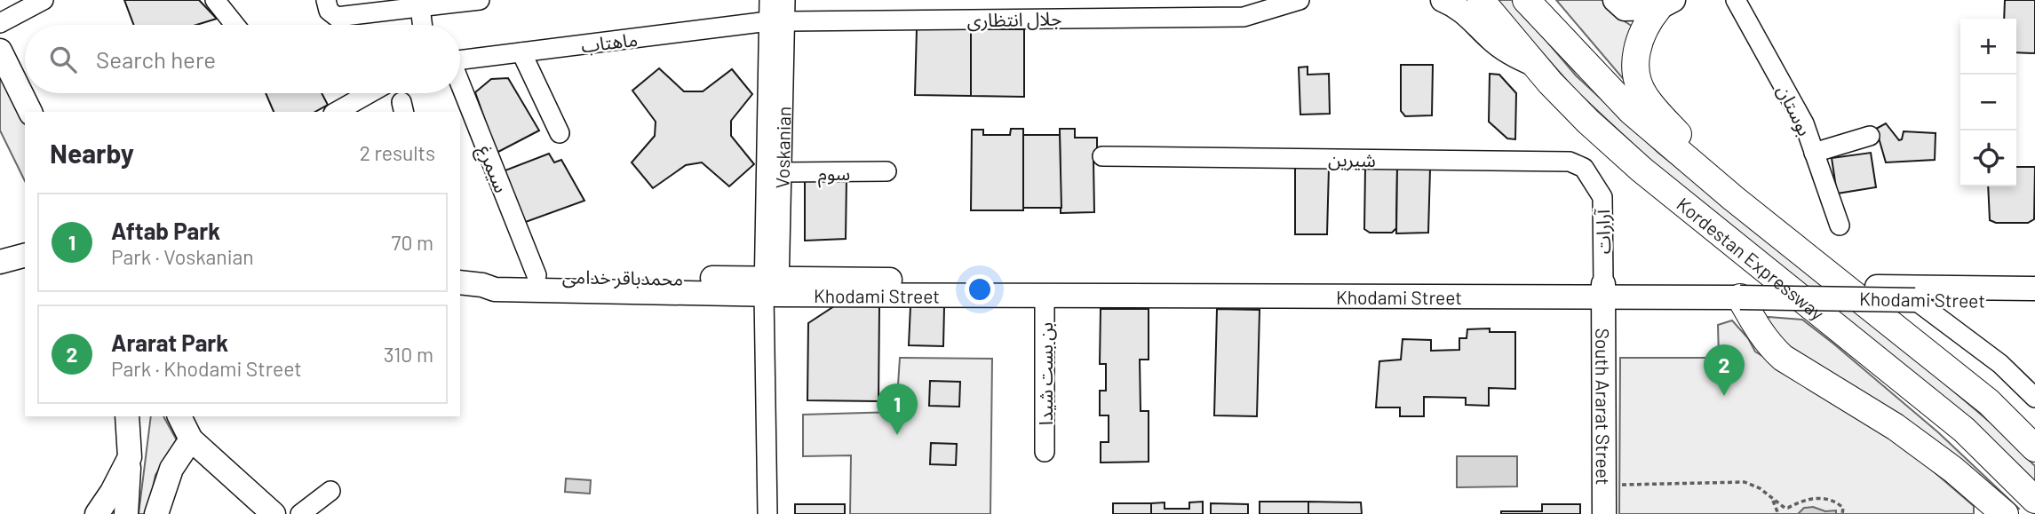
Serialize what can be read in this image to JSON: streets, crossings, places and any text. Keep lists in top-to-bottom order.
{
  "streets": {
    "highway": ["Kordestan Expressway"],
    "main road": ["محمدباقر خدامی", "Khodami Street", "South Ararat Street"],
    "street": [
      "جلال انتظاری",
      "ماهتاب",
      "بوستان",
      "Voskanian",
      "شیرین",
      "سیمرغ",
      "سوم",
      "آرارات",
      "بن بست شیدا"
    ]
  },
  "crossings": [
    ["جلال انتظاری", "ماهتاب"],
    ["جلال انتظاری", "Voskanian"],
    ["ماهتاب", "Voskanian"],
    ["Voskanian", "سوم"],
    ["Voskanian", "محمدباقر خدامی"],
    ["Voskanian", "Khodami Street"],
    ["شیرین", "آرارات"],
    ["سیمرغ", "محمدباقر خدامی"],
    ["آرارات", "Khodami Street"],
    ["آرارات", "South Ararat Street"],
    ["محمدباقر خدامی", "Khodami Street"],
    ["Khodami Street", "بن بست شیدا"],
    ["Khodami Street", "South Ararat Street"]
  ],
  "page": {
    "map_buttons": ["+", "−"],
    "search": "Search here",
    "heading": ["Nearby", "2 results"],
    "list": [
      {
        "mark": "1",
        "name": "Aftab Park",
        "note": "Park · Voskanian",
        "value": "70 m"
      },
      {
        "mark": "2",
        "name": "Ararat Park",
        "note": "Park · Khodami Street",
        "value": "310 m"
      }
    ],
    "pins": ["2", "1"]
  }
}
